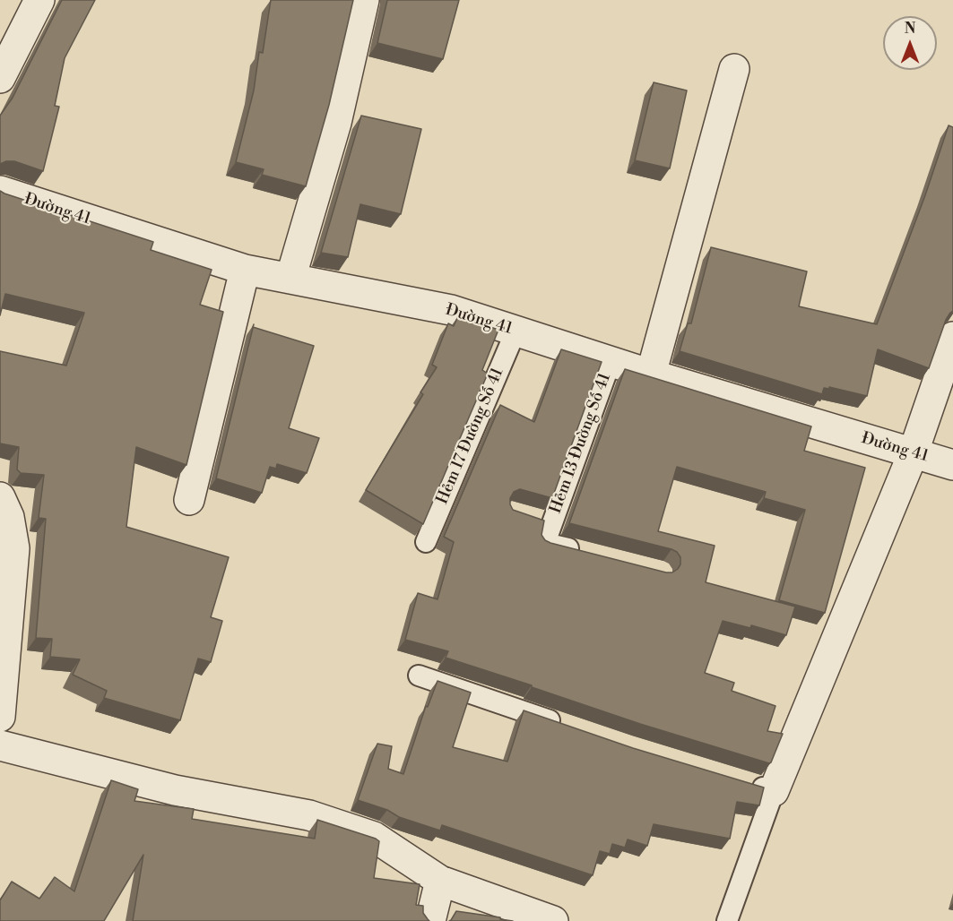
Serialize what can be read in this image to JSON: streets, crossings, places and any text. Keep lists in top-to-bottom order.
{
  "streets": {
    "street": ["Đường 41"],
    "lane": ["Hẻm 17 Đường Số 41", "Hẻm 13 Đường Số 41"]
  },
  "crossings": [
    ["Đường 41", "Hẻm 17 Đường Số 41"],
    ["Đường 41", "Hẻm 13 Đường Số 41"]
  ],
  "north": "top"
}
